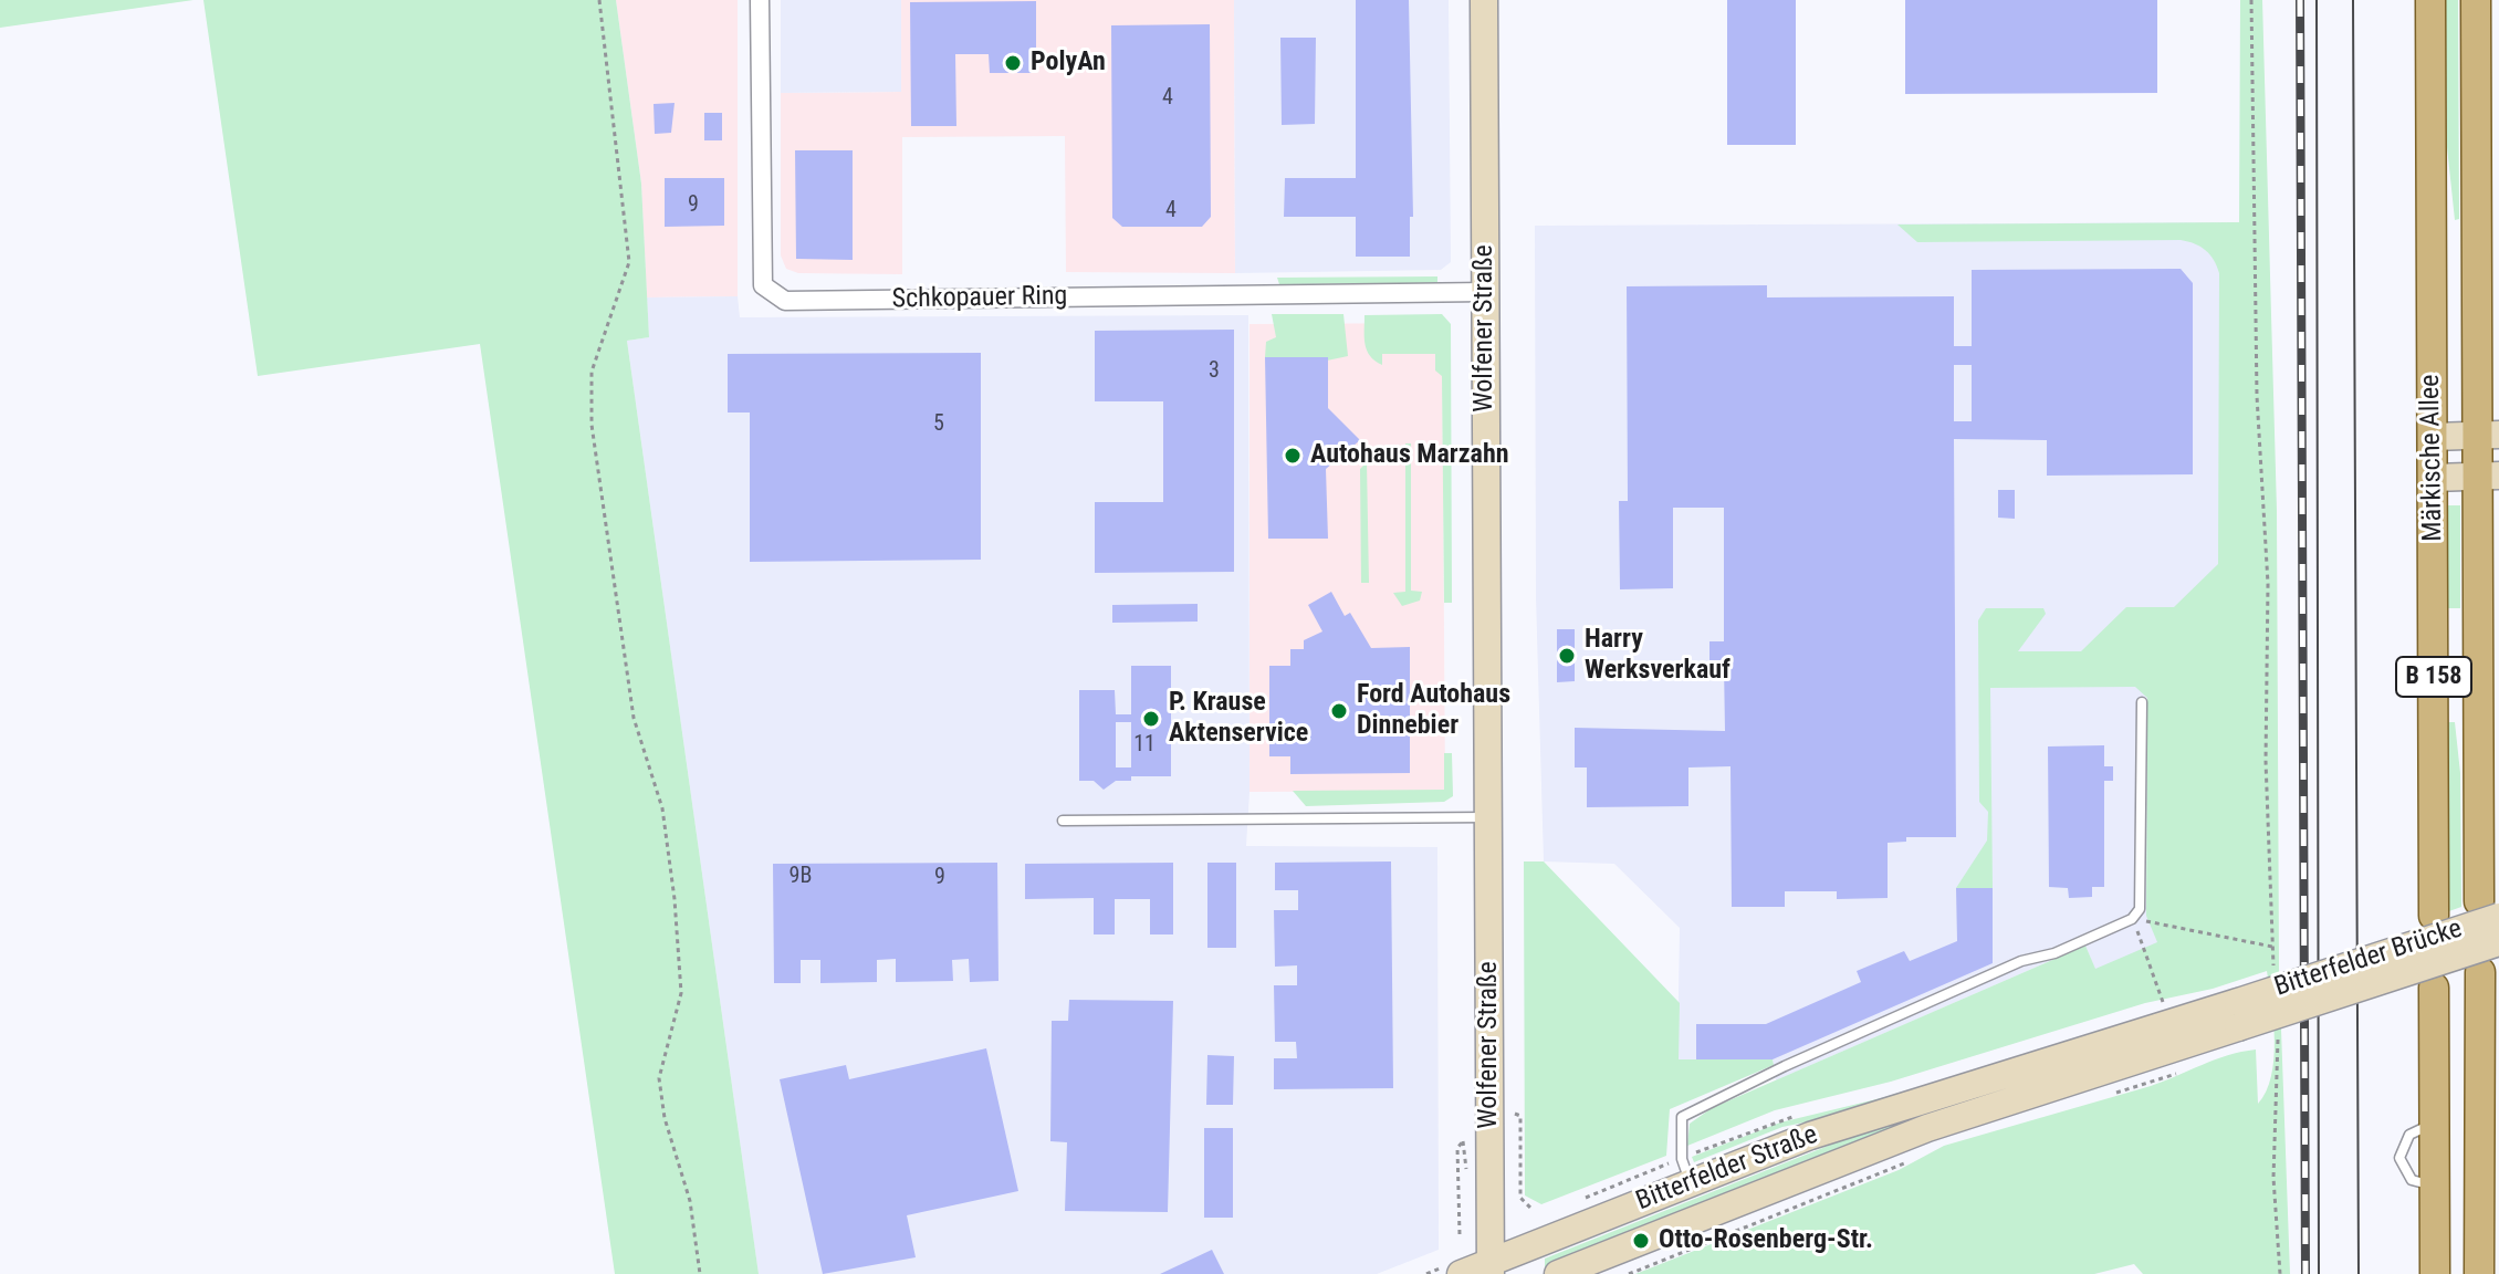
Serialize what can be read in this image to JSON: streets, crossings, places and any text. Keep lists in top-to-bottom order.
{
  "streets": {
    "main road": [
      "Wolfener Straße",
      "Märkische Allee",
      "B 158",
      "Bitterfelder Brücke",
      "Bitterfelder Straße"
    ],
    "street": ["Schkopauer Ring"]
  },
  "crossings": [
    ["Schkopauer Ring", "Wolfener Straße"],
    ["Wolfener Straße", "Bitterfelder Straße"],
    ["Märkische Allee", "B 158"],
    ["Märkische Allee", "Bitterfelder Brücke"],
    ["Bitterfelder Brücke", "Bitterfelder Straße"]
  ],
  "places": [
    "PolyAn",
    "Autohaus Marzahn",
    "Harry Werksverkauf",
    "Ford Autohaus Dinnebier",
    "P. Krause Aktenservice",
    "Otto-Rosenberg-Str."
  ],
  "house_numbers": [
    "4",
    "9",
    "4",
    "3",
    "5",
    "11",
    "9B",
    "9"
  ]
}
